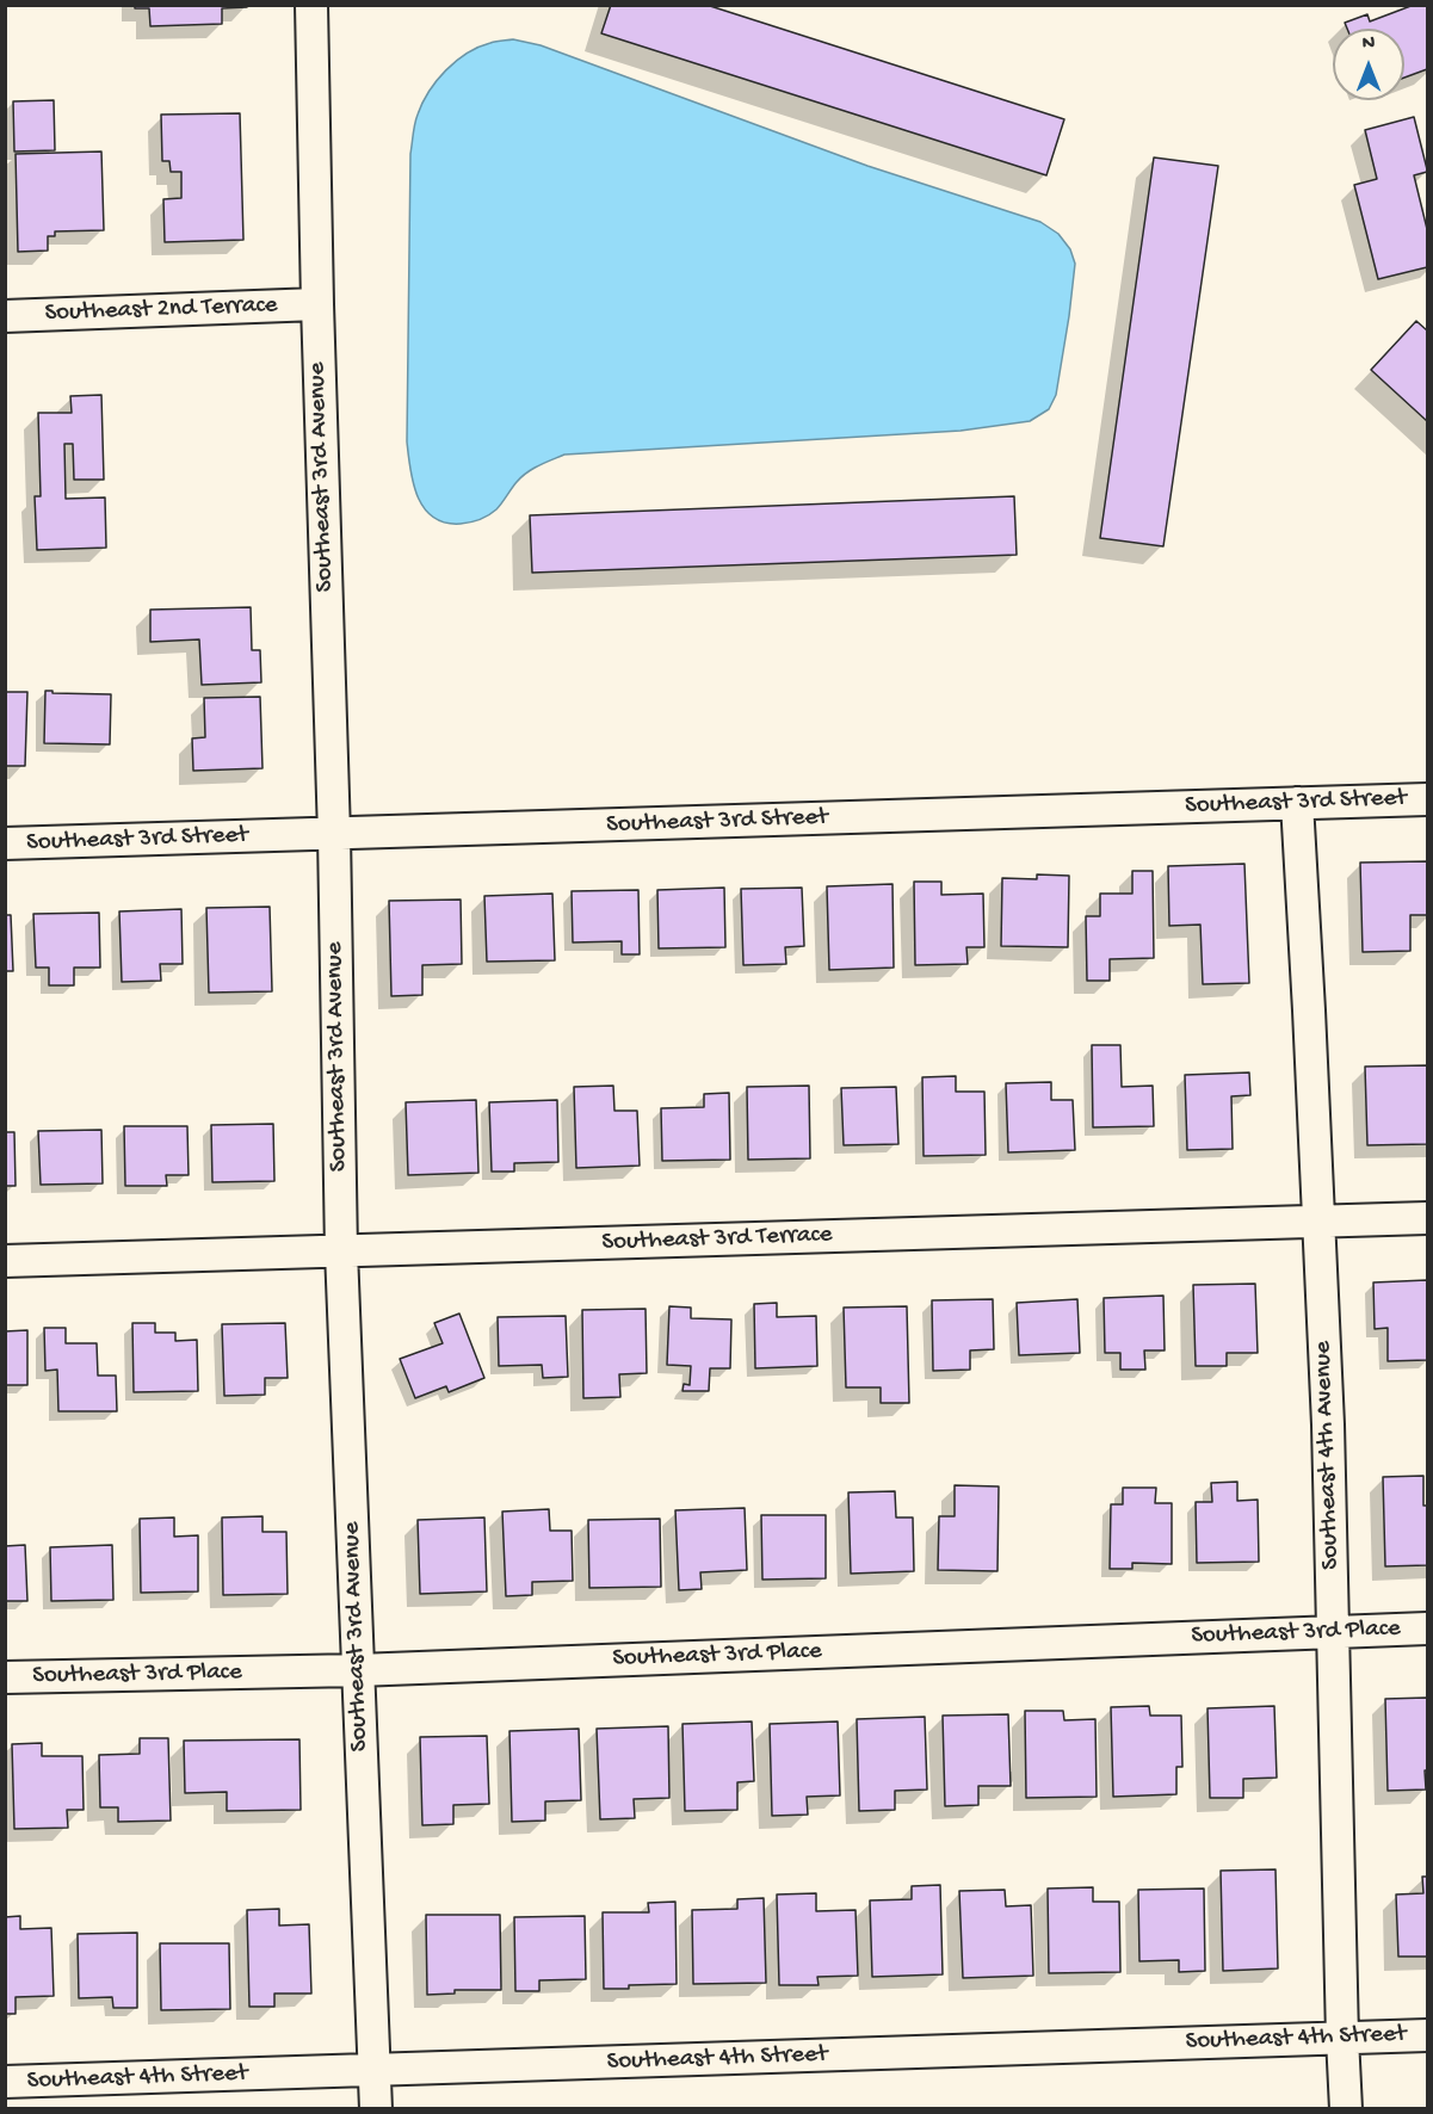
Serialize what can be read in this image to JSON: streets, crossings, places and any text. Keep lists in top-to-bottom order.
{
  "streets": {
    "street": [
      "Southeast 2nd Terrace",
      "Southeast 3rd Avenue",
      "Southeast 3rd Street",
      "Southeast 3rd Terrace",
      "Southeast 4th Avenue",
      "Southeast 3rd Place",
      "Southeast 4th Street"
    ]
  },
  "crossings": [
    ["Southeast 2nd Terrace", "Southeast 3rd Avenue"],
    ["Southeast 3rd Avenue", "Southeast 3rd Street"],
    ["Southeast 3rd Avenue", "Southeast 3rd Terrace"],
    ["Southeast 3rd Avenue", "Southeast 3rd Place"],
    ["Southeast 3rd Avenue", "Southeast 4th Street"],
    ["Southeast 3rd Street", "Southeast 4th Avenue"],
    ["Southeast 3rd Terrace", "Southeast 4th Avenue"],
    ["Southeast 4th Avenue", "Southeast 3rd Place"],
    ["Southeast 4th Avenue", "Southeast 4th Street"]
  ],
  "north": "top"
}
